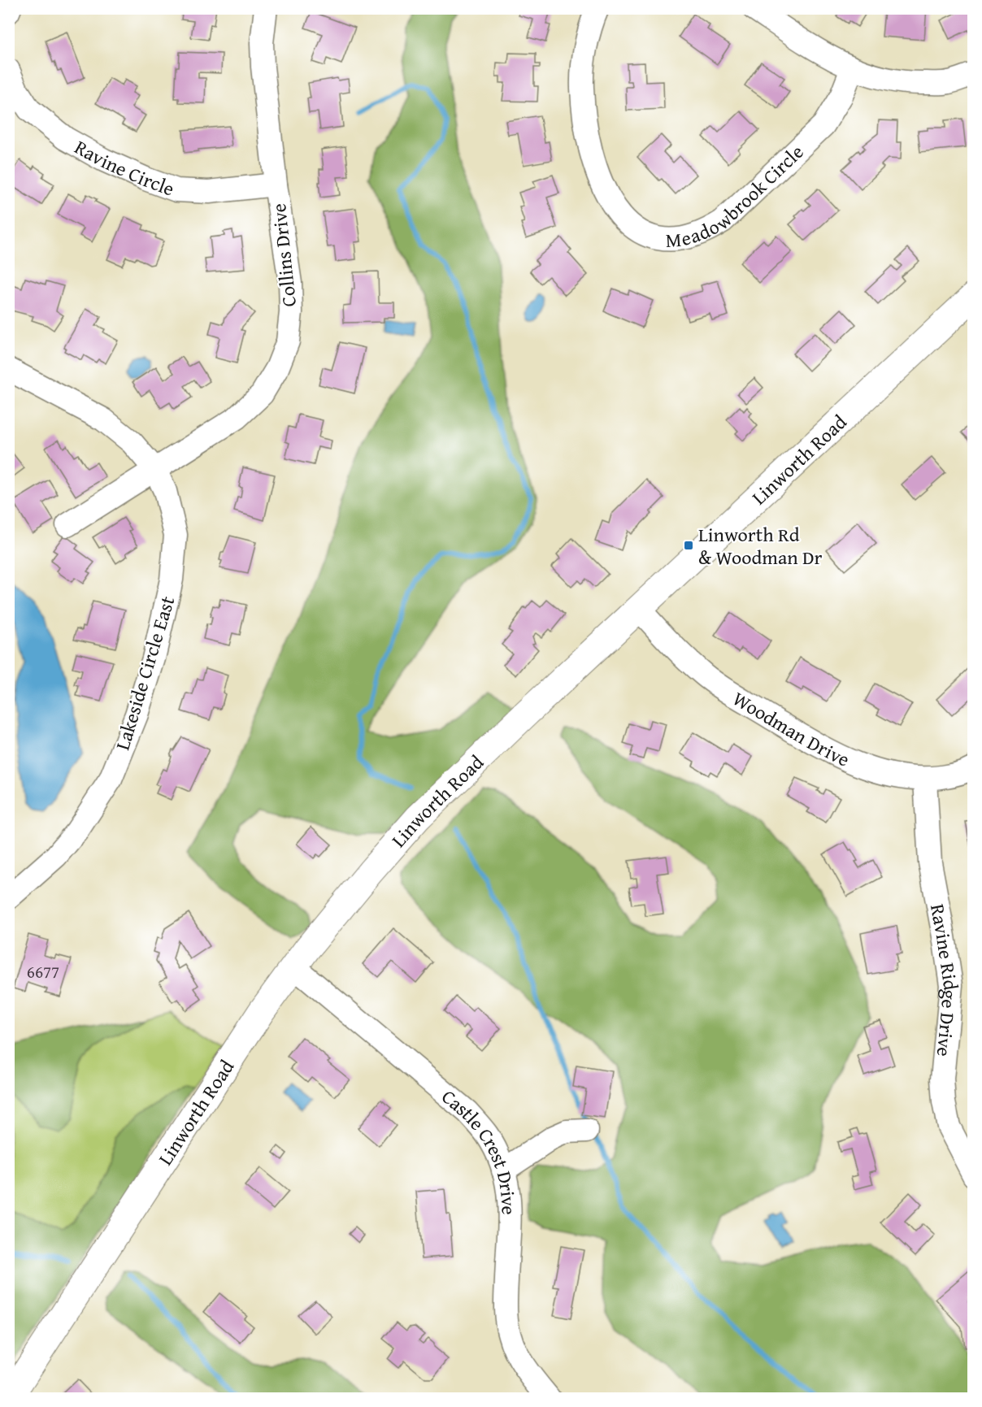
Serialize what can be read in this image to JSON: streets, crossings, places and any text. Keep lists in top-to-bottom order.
{
  "streets": {
    "main road": ["Linworth Road"],
    "street": [
      "Ravine Circle",
      "Meadowbrook Circle",
      "Collins Drive",
      "Lakeside Circle East",
      "Woodman Drive",
      "Ravine Ridge Drive",
      "Castle Crest Drive"
    ]
  },
  "crossings": [
    ["Ravine Circle", "Collins Drive"],
    ["Collins Drive", "Lakeside Circle East"],
    ["Linworth Road", "Woodman Drive"],
    ["Linworth Road", "Castle Crest Drive"],
    ["Woodman Drive", "Ravine Ridge Drive"]
  ],
  "places": {
    "transit": ["Linworth Rd & Woodman Dr"]
  },
  "house_numbers": ["6677"]
}
